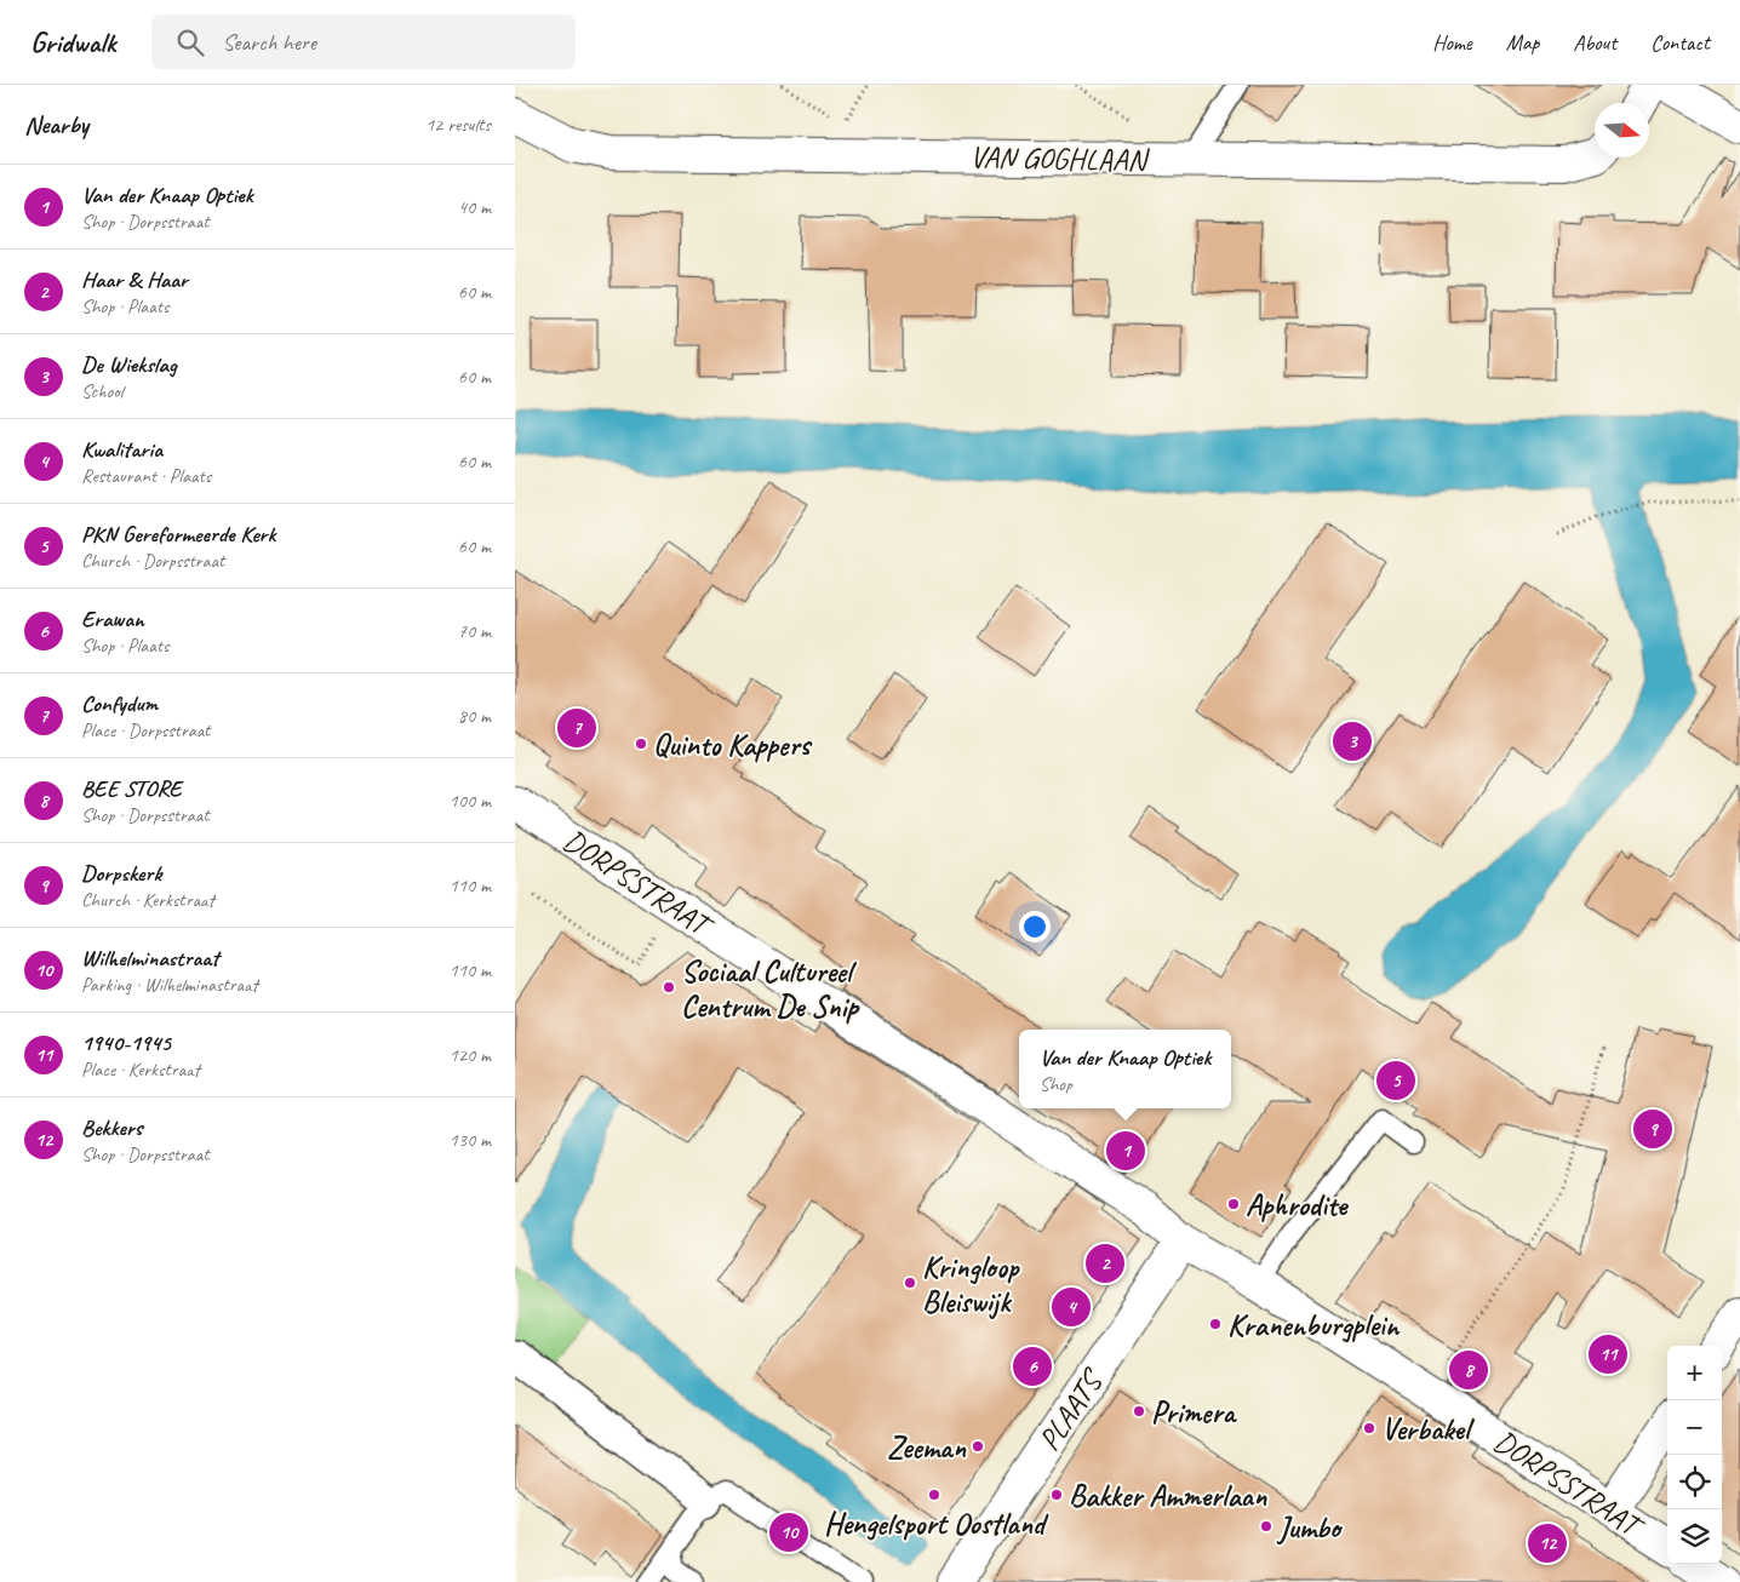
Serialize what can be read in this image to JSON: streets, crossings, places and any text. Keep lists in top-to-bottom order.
{
  "streets": {
    "street": ["VAN GOGHLAAN", "DORPSSTRAAT", "PLAATS"]
  },
  "crossings": [
    ["DORPSSTRAAT", "PLAATS"]
  ],
  "places": [
    "Quinto Kappers",
    "Sociaal Cultureel Centrum De Snip",
    "Aphrodite",
    "Kringloop Bleiswijk",
    "Kranenburgplein",
    "Primera",
    "Verbakel",
    "Zeeman",
    "Hengelsport Oostland",
    "Bakker Ammerlaan",
    "Jumbo"
  ],
  "north": "right",
  "page": {
    "header": "Gridwalk",
    "search": "Search here",
    "nav": [
      "Home",
      "Map",
      "About",
      "Contact"
    ],
    "heading": ["Nearby", "12 results"],
    "list": [
      {
        "mark": "1",
        "name": "Van der Knaap Optiek",
        "note": "Shop · Dorpsstraat",
        "value": "40 m"
      },
      {
        "mark": "2",
        "name": "Haar & Haar",
        "note": "Shop · Plaats",
        "value": "60 m"
      },
      {
        "mark": "3",
        "name": "De Wiekslag",
        "note": "School",
        "value": "60 m"
      },
      {
        "mark": "4",
        "name": "Kwalitaria",
        "note": "Restaurant · Plaats",
        "value": "60 m"
      },
      {
        "mark": "5",
        "name": "PKN Gereformeerde Kerk",
        "note": "Church · Dorpsstraat",
        "value": "60 m"
      },
      {
        "mark": "6",
        "name": "Erawan",
        "note": "Shop · Plaats",
        "value": "70 m"
      },
      {
        "mark": "7",
        "name": "Confydum",
        "note": "Place · Dorpsstraat",
        "value": "80 m"
      },
      {
        "mark": "8",
        "name": "BEE STORE",
        "note": "Shop · Dorpsstraat",
        "value": "100 m"
      },
      {
        "mark": "9",
        "name": "Dorpskerk",
        "note": "Church · Kerkstraat",
        "value": "110 m"
      },
      {
        "mark": "10",
        "name": "Wilhelminastraat",
        "note": "Parking · Wilhelminastraat",
        "value": "110 m"
      },
      {
        "mark": "11",
        "name": "1940-1945",
        "note": "Place · Kerkstraat",
        "value": "120 m"
      },
      {
        "mark": "12",
        "name": "Bekkers",
        "note": "Shop · Dorpsstraat",
        "value": "130 m"
      }
    ],
    "pins": [
      "7",
      "3",
      "5",
      "9",
      "1",
      "2",
      "4",
      "11",
      "6",
      "8",
      "10",
      "12"
    ],
    "popup": ["Van der Knaap Optiek", "Shop"],
    "map_buttons": ["+", "−"]
  }
}
